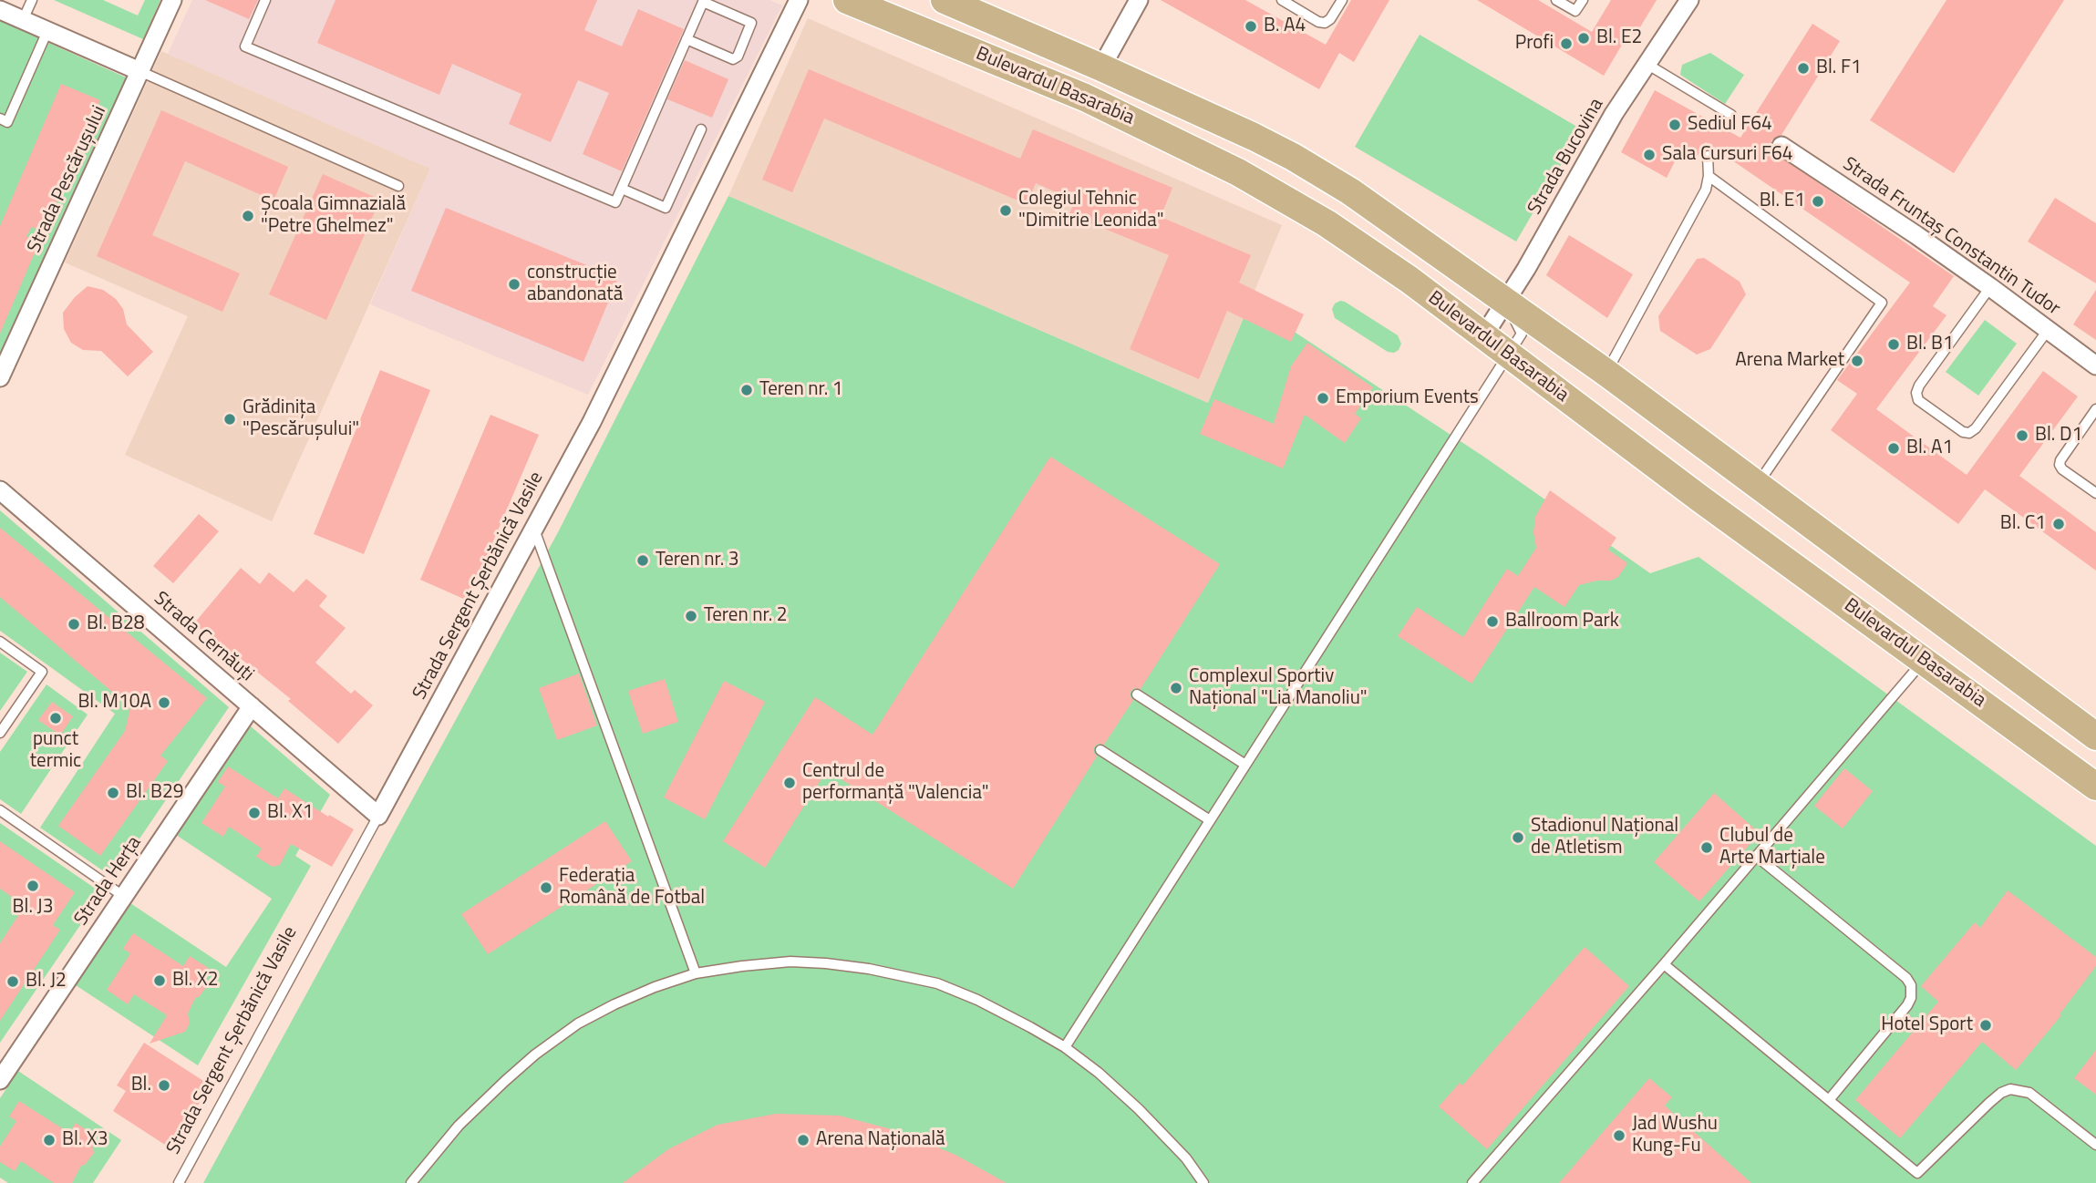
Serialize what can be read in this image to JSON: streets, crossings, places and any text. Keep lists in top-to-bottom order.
{
  "streets": {
    "main road": ["Bulevardul Basarabia"],
    "street": [
      "Strada Bucovina",
      "Strada Pescărușului",
      "Strada Fruntaș Constantin Tudor",
      "Strada Sergent Șerbănică Vasile",
      "Strada Cernăuți",
      "Strada Herța"
    ]
  },
  "crossings": [
    ["Bulevardul Basarabia", "Strada Bucovina"],
    ["Strada Sergent Șerbănică Vasile", "Strada Cernăuți"],
    ["Strada Cernăuți", "Strada Herța"]
  ],
  "places": [
    "B. A4",
    "Bl. E2",
    "Profi",
    "Bl. F1",
    "Sediul F64",
    "Sala Cursuri F64",
    "Bl. E1",
    "Colegiul Tehnic \"Dimitrie Leonida\"",
    "Școala Gimnazială \"Petre Ghelmez\"",
    "construcție abandonată",
    "Bl. B1",
    "Arena Market",
    "Teren nr. 1",
    "Emporium Events",
    "Grădinița \"Pescărușului\"",
    "Bl. D1",
    "Bl. A1",
    "Bl. C1",
    "Teren nr. 3",
    "Teren nr. 2",
    "Ballroom Park",
    "Bl. B28",
    "Complexul Sportiv Național \"Lia Manoliu\"",
    "Bl. M10A",
    "punct termic",
    "Centrul de performanță \"Valencia\"",
    "Bl. B29",
    "Bl. X1",
    "Stadionul Național de Atletism",
    "Clubul de Arte Marțiale",
    "Bl. J3",
    "Federația Română de Fotbal",
    "Bl. X2",
    "Bl. J2",
    "Hotel Sport",
    "Bl.",
    "Jad Wushu Kung-Fu",
    "Bl. X3",
    "Arena Națională"
  ]
}
